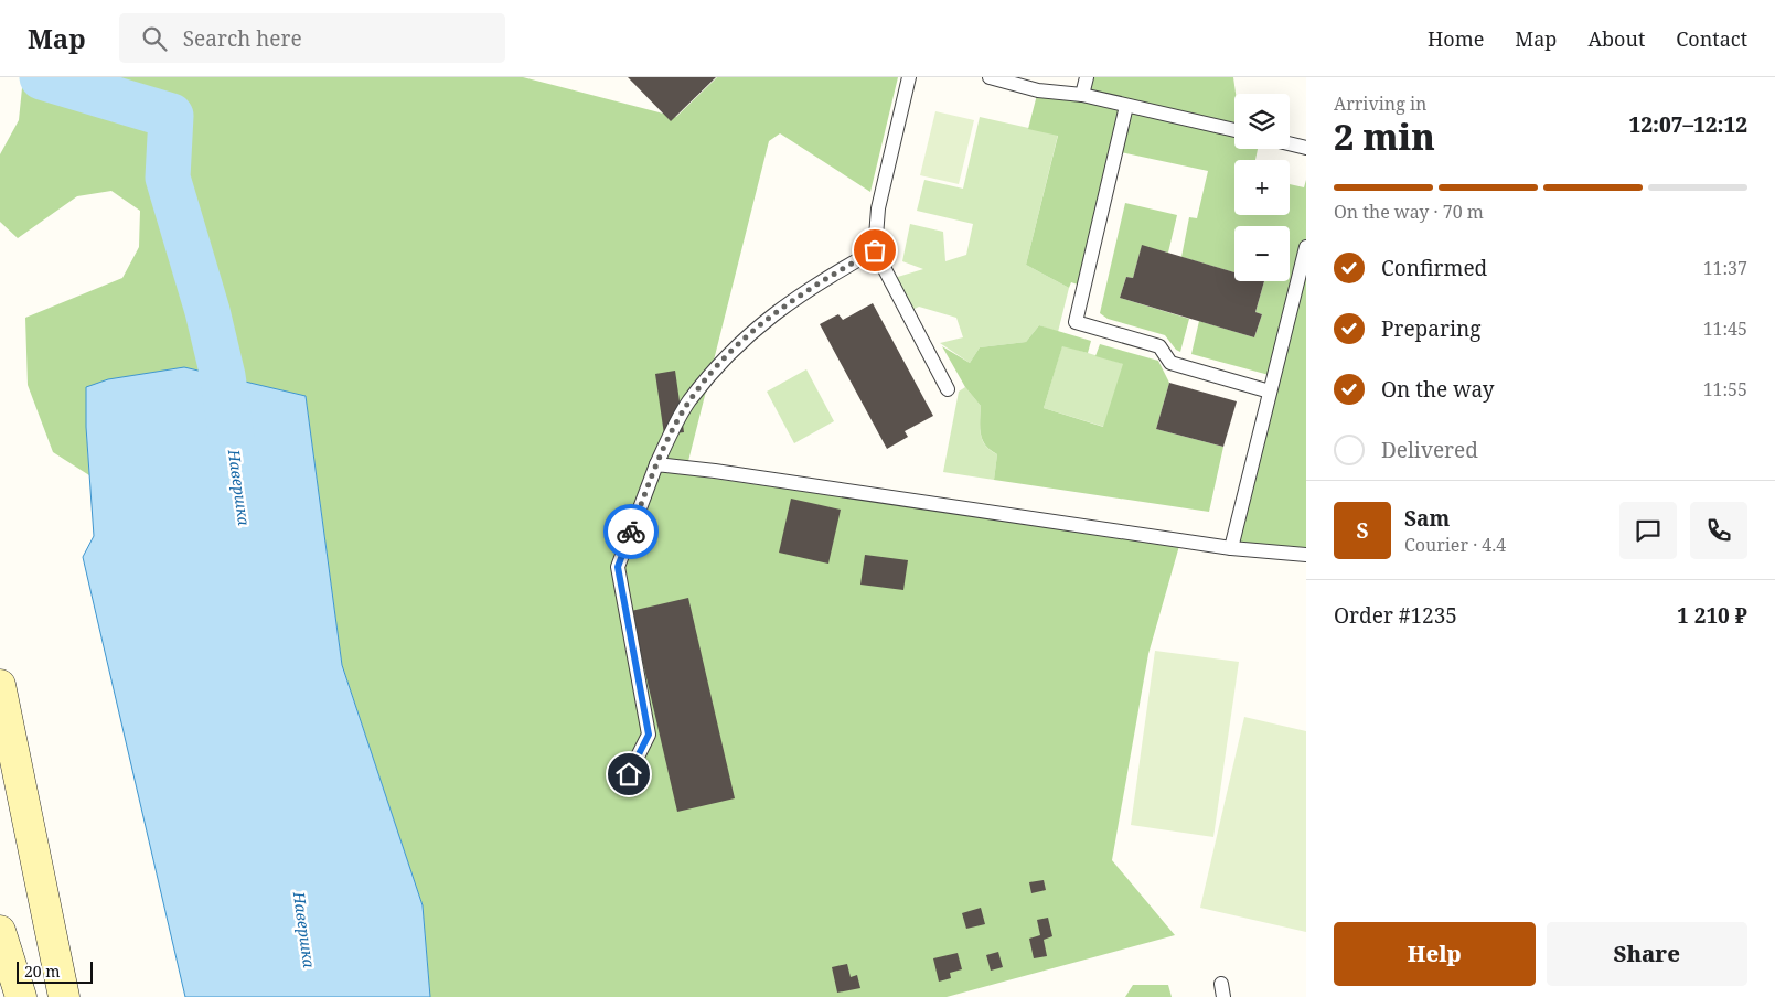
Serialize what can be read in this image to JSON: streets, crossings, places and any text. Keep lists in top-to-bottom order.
{
  "water": ["Навершка"],
  "scale_bar": "20 m",
  "page": {
    "header": "Map",
    "search": "Search here",
    "nav": [
      "Home",
      "Map",
      "About",
      "Contact"
    ],
    "heading": ["2 min", "Arriving in", "12:07–12:12"],
    "panel": [
      "Sam",
      "Courier · 4.4",
      "Order #1235",
      "1 210 ₽"
    ],
    "map_buttons": ["+", "−"],
    "bar": "On the way · 70 m",
    "list": [
      ["Confirmed", "11:37"],
      ["Preparing", "11:45"],
      ["On the way", "11:55"],
      "Delivered"
    ],
    "round": "S",
    "buttons": ["Help", "Share"],
    "scale": "20 m"
  }
}
